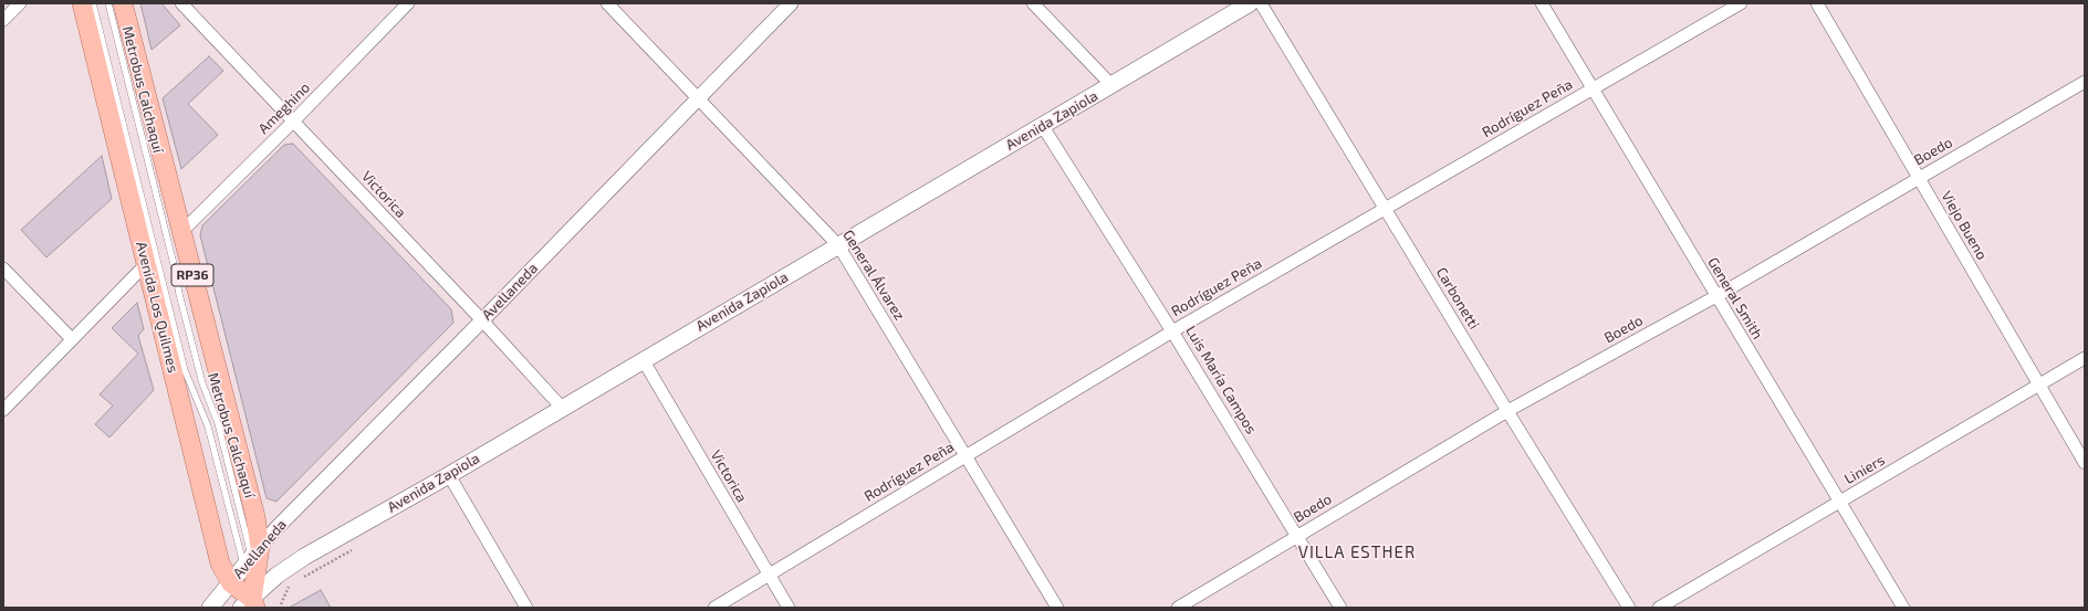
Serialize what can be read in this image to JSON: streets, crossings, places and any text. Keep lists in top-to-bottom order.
{
  "streets": {
    "main road": ["Avenida Zapiola", "RP36", "Avenida Los Quilmes"],
    "street": [
      "Ameghino",
      "Rodríguez Peña",
      "Boedo",
      "Victorica",
      "Viejo Bueno",
      "General Álvarez",
      "Avellaneda",
      "Carbonetti",
      "General Smith",
      "Luis María Campos",
      "Liniers"
    ],
    "lane": ["Metrobus Calchaquí"]
  },
  "crossings": [
    ["Metrobus Calchaquí", "Avenida Zapiola"],
    ["Metrobus Calchaquí", "RP36"],
    ["Metrobus Calchaquí", "Avellaneda"],
    ["Metrobus Calchaquí", "Avenida Los Quilmes"],
    ["Ameghino", "Victorica"],
    ["Ameghino", "RP36"],
    ["Rodríguez Peña", "Victorica"],
    ["Rodríguez Peña", "General Álvarez"],
    ["Rodríguez Peña", "Carbonetti"],
    ["Rodríguez Peña", "General Smith"],
    ["Rodríguez Peña", "Luis María Campos"],
    ["Avenida Zapiola", "Victorica"],
    ["Avenida Zapiola", "RP36"],
    ["Avenida Zapiola", "General Álvarez"],
    ["Avenida Zapiola", "Avellaneda"],
    ["Avenida Zapiola", "Avenida Los Quilmes"],
    ["Avenida Zapiola", "Luis María Campos"],
    ["Boedo", "Viejo Bueno"],
    ["Boedo", "Carbonetti"],
    ["Boedo", "General Smith"],
    ["Boedo", "Luis María Campos"],
    ["Victorica", "Avellaneda"],
    ["Viejo Bueno", "Liniers"],
    ["RP36", "Avellaneda"],
    ["RP36", "Avenida Los Quilmes"],
    ["General Álvarez", "Avellaneda"],
    ["Avellaneda", "Avenida Los Quilmes"],
    ["General Smith", "Liniers"]
  ],
  "districts": ["VILLA ESTHER"]
}
